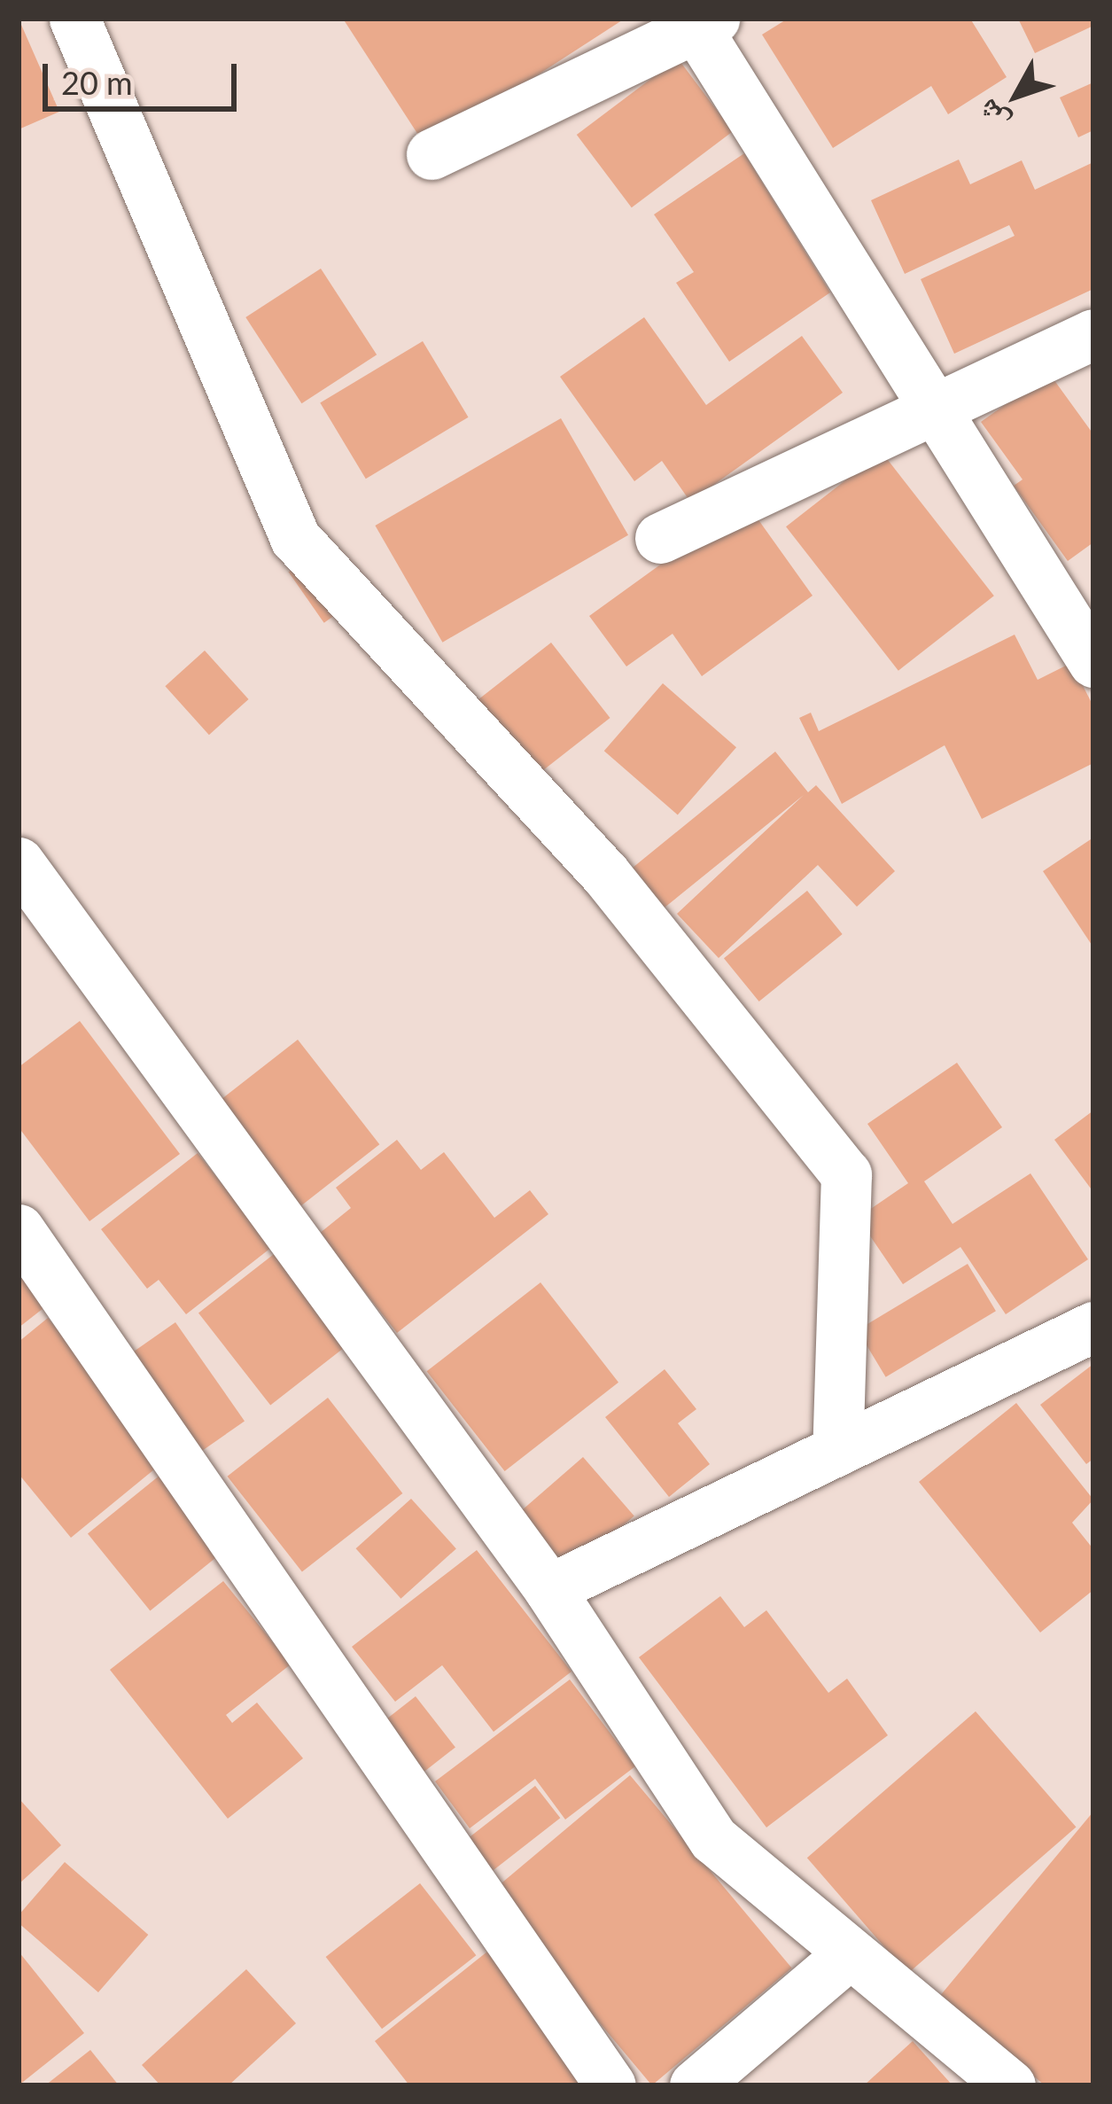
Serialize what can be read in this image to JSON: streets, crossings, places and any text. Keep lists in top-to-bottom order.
{
  "scale_bar": "20 m",
  "north": "bottom left"
}
